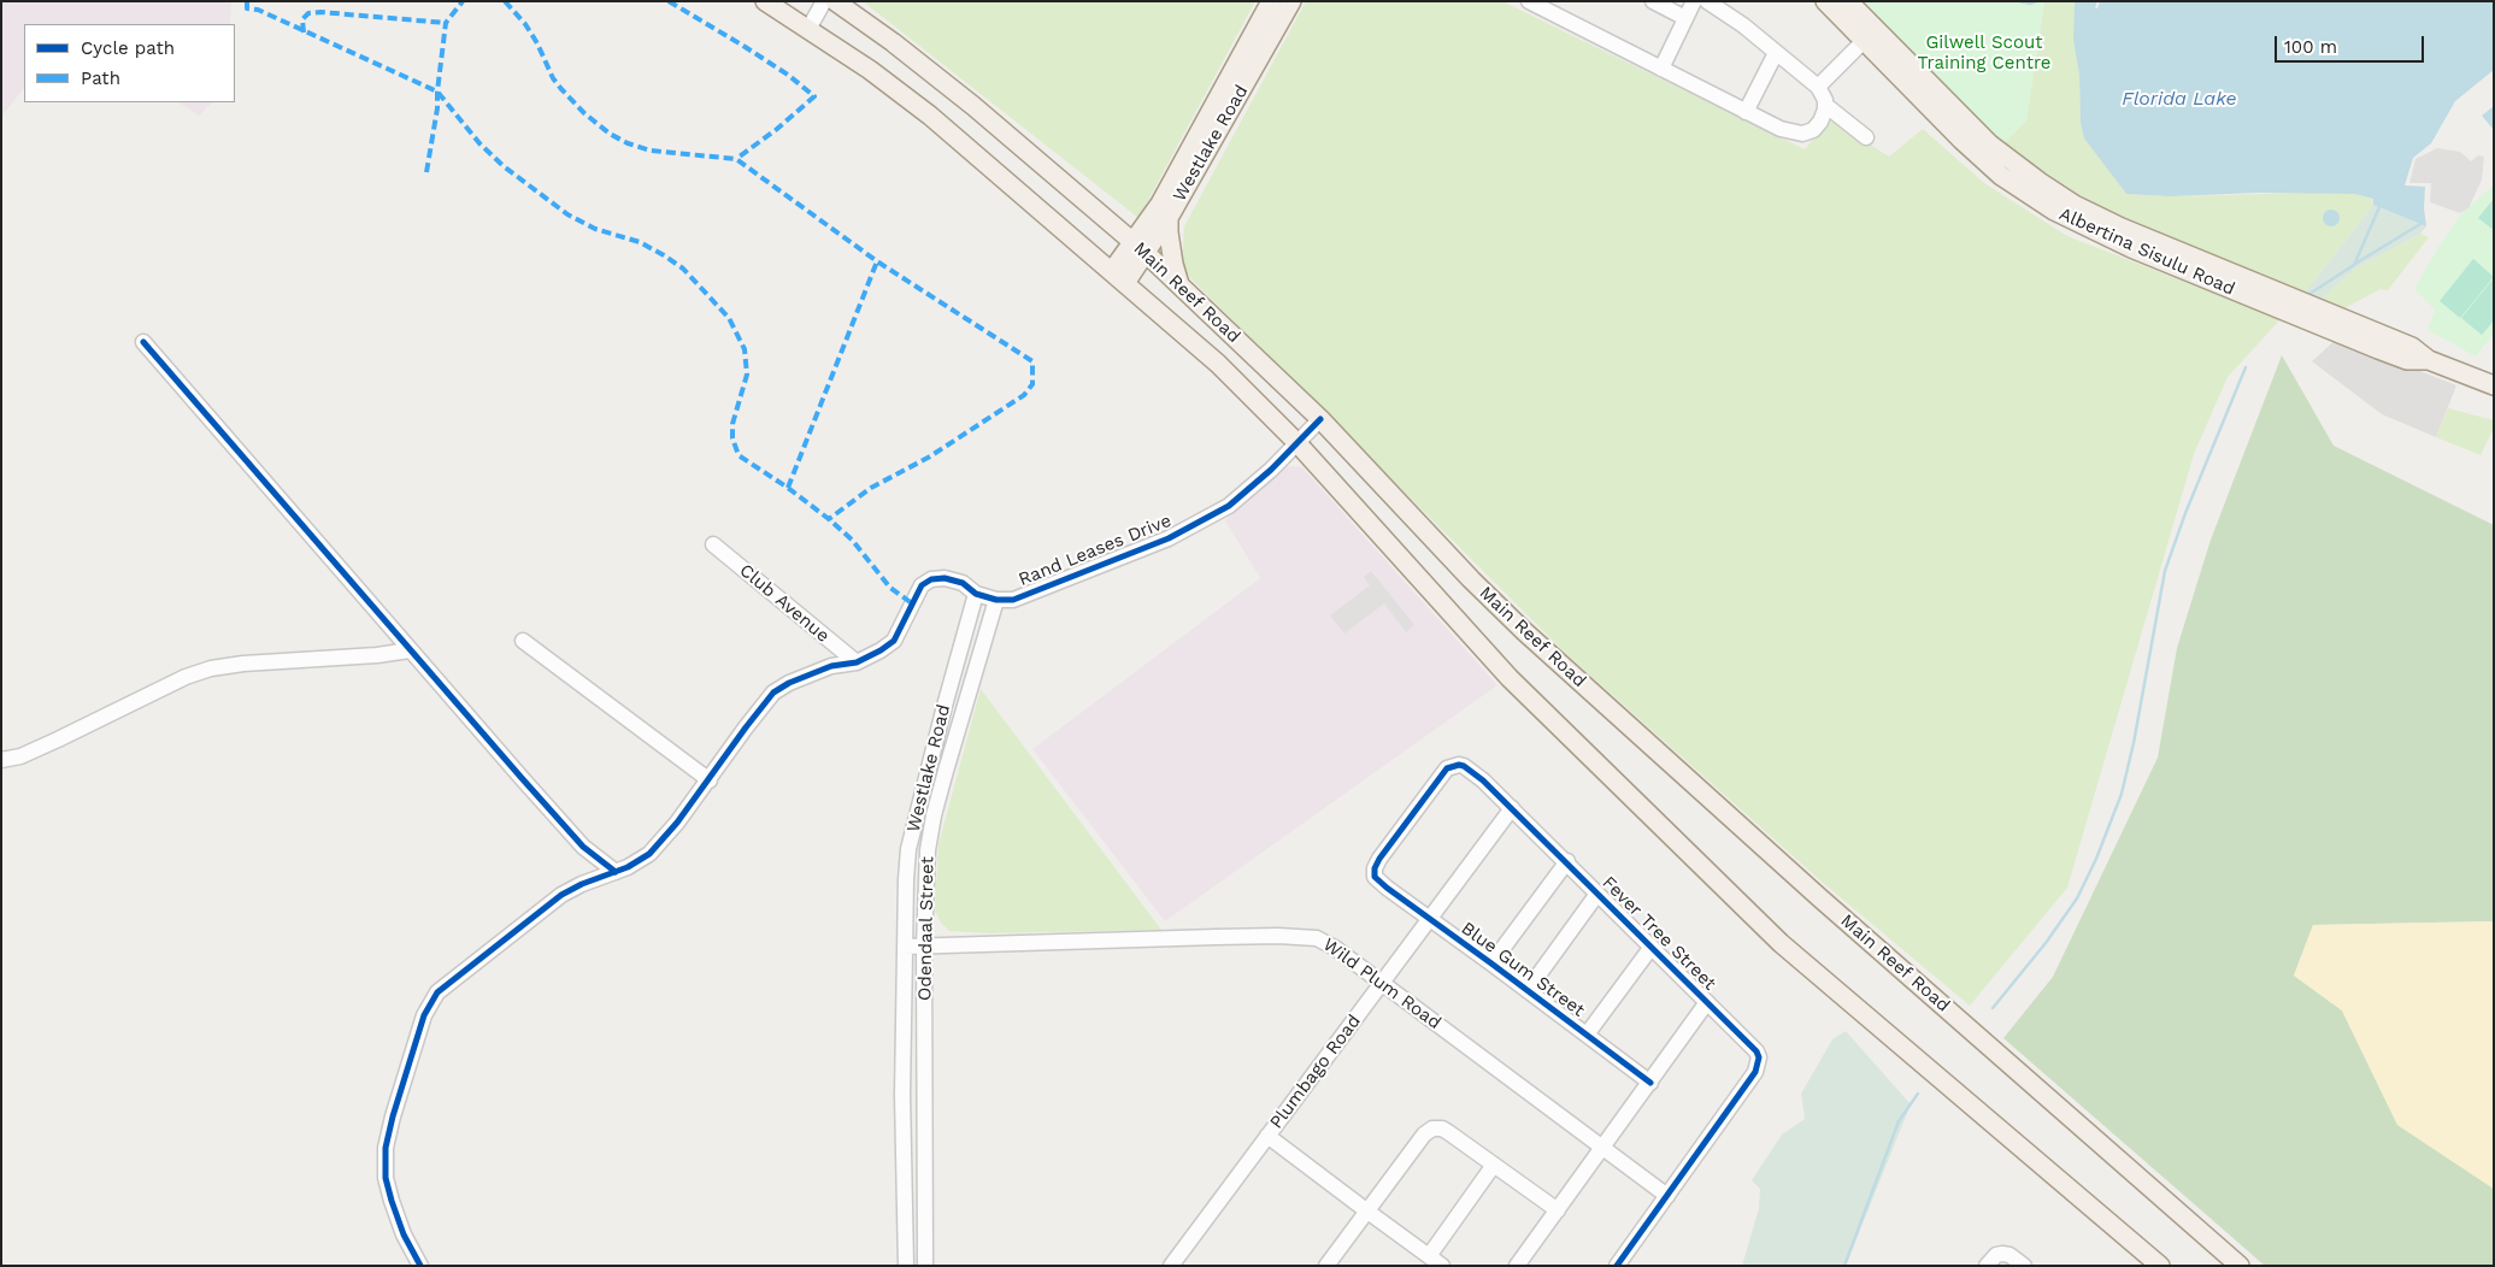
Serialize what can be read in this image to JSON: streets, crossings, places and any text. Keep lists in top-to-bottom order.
{
  "streets": {
    "main road": ["Westlake Road", "Albertina Sisulu Road", "Main Reef Road"],
    "street": [
      "Rand Leases Drive",
      "Club Avenue",
      "Odendaal Street",
      "Fever Tree Street",
      "Blue Gum Street",
      "Wild Plum Road",
      "Plumbago Road"
    ]
  },
  "crossings": [
    ["Westlake Road", "Main Reef Road"],
    ["Westlake Road", "Rand Leases Drive"],
    ["Westlake Road", "Odendaal Street"],
    ["Westlake Road", "Wild Plum Road"],
    ["Main Reef Road", "Rand Leases Drive"],
    ["Rand Leases Drive", "Club Avenue"],
    ["Rand Leases Drive", "Odendaal Street"],
    ["Odendaal Street", "Wild Plum Road"],
    ["Fever Tree Street", "Blue Gum Street"],
    ["Fever Tree Street", "Wild Plum Road"],
    ["Fever Tree Street", "Plumbago Road"],
    ["Blue Gum Street", "Plumbago Road"],
    ["Wild Plum Road", "Plumbago Road"]
  ],
  "water": ["Florida Lake"],
  "parks": ["Gilwell Scout Training Centre"],
  "legend": ["Cycle path", "Path"],
  "scale_bar": "100 m"
}
